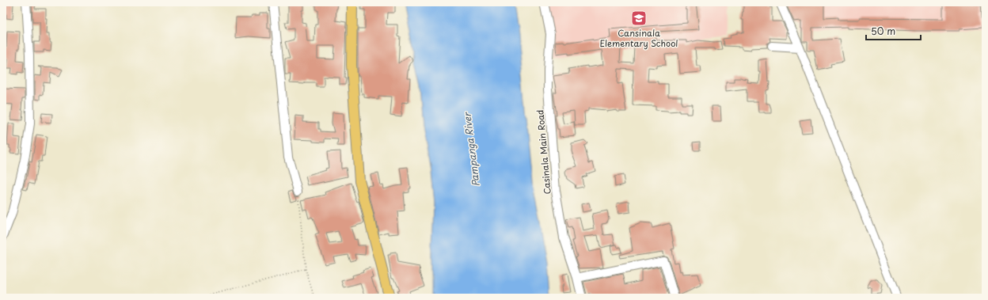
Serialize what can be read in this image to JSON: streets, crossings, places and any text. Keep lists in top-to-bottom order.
{
  "streets": {
    "street": ["Casinala Main Road"]
  },
  "water": ["Pampanga River"],
  "places": {
    "school or university": ["Cansinala Elementary School"]
  },
  "scale_bar": "50 m"
}
